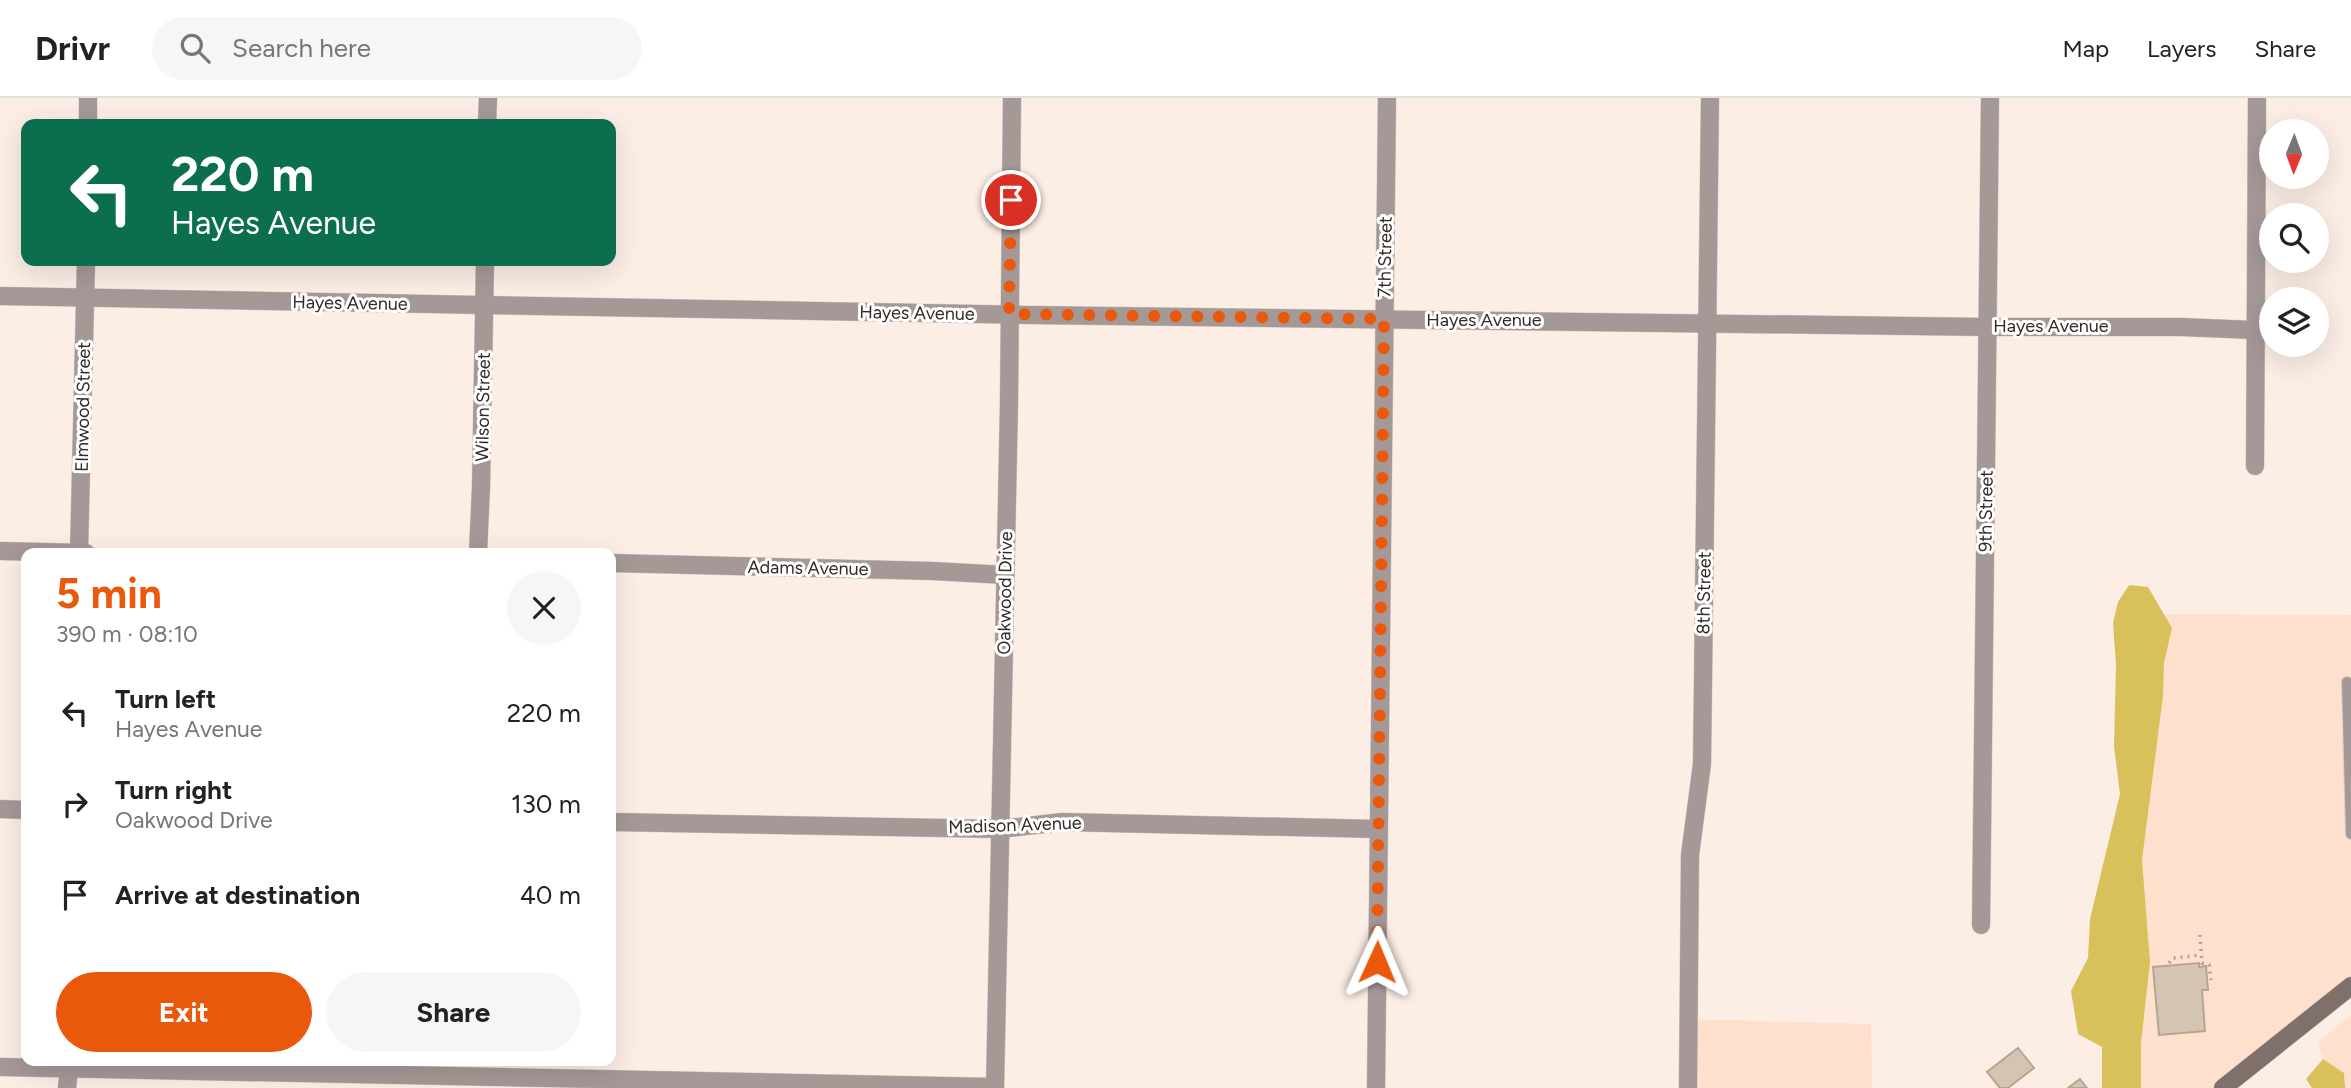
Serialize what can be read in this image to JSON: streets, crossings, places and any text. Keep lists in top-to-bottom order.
{
  "streets": {
    "street": [
      "7th Street",
      "Hayes Avenue",
      "Elmwood Street",
      "Wilson Street",
      "9th Street",
      "Adams Avenue",
      "Oakwood Drive",
      "8th Street",
      "Madison Avenue"
    ]
  },
  "crossings": [
    ["7th Street", "Hayes Avenue"],
    ["7th Street", "Madison Avenue"],
    ["Hayes Avenue", "Elmwood Street"],
    ["Hayes Avenue", "Wilson Street"],
    ["Hayes Avenue", "9th Street"],
    ["Hayes Avenue", "Oakwood Drive"],
    ["Hayes Avenue", "8th Street"],
    ["Adams Avenue", "Oakwood Drive"],
    ["Oakwood Drive", "Madison Avenue"]
  ],
  "north": "bottom",
  "page": {
    "header": "Drivr",
    "search": "Search here",
    "nav": ["Map", "Layers", "Share"],
    "turn": ["220 m", "Hayes Avenue"],
    "heading": ["5 min", "390 m · 08:10"],
    "list": [
      {
        "name": "Turn left",
        "note": "Hayes Avenue",
        "value": "220 m"
      },
      {
        "name": "Turn right",
        "note": "Oakwood Drive",
        "value": "130 m"
      },
      {
        "name": "Arrive at destination",
        "value": "40 m"
      }
    ],
    "buttons": ["Exit", "Share"]
  }
}
